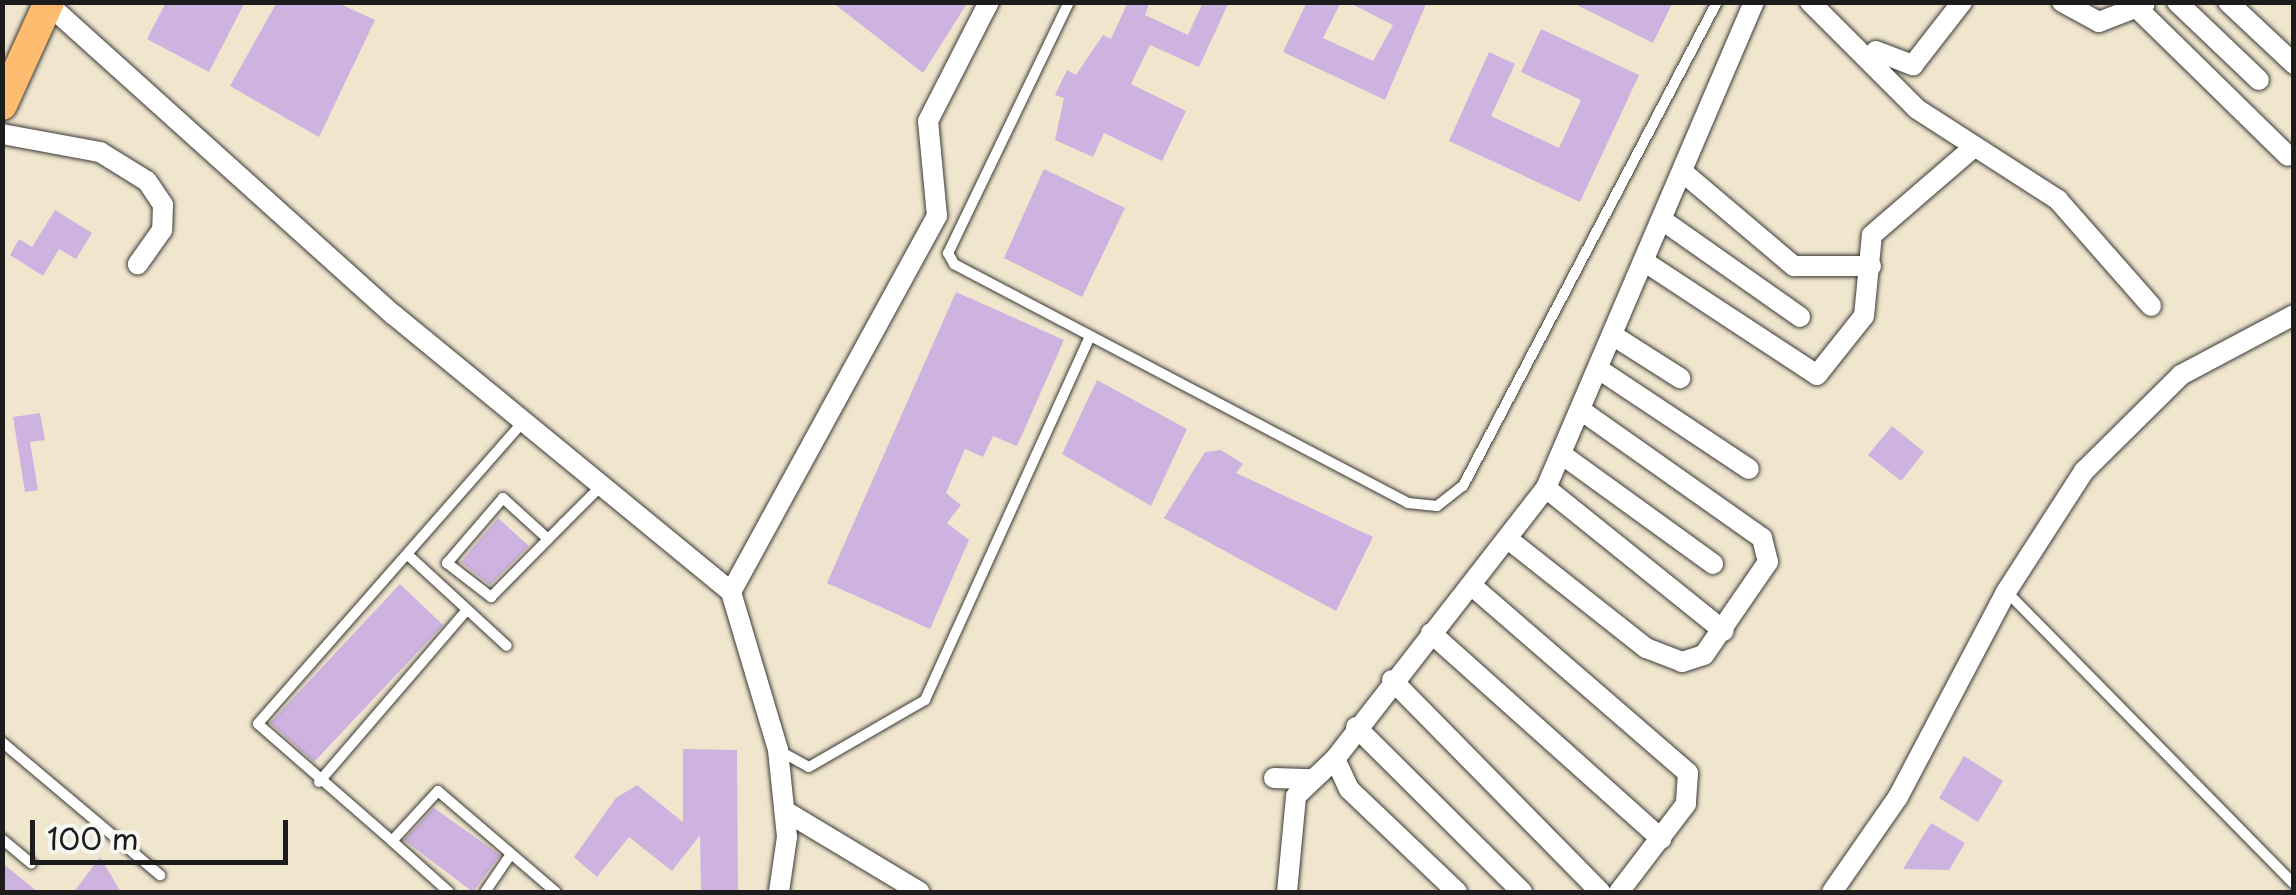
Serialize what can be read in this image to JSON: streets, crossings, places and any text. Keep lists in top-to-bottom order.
{
  "scale_bar": "100 m"
}
